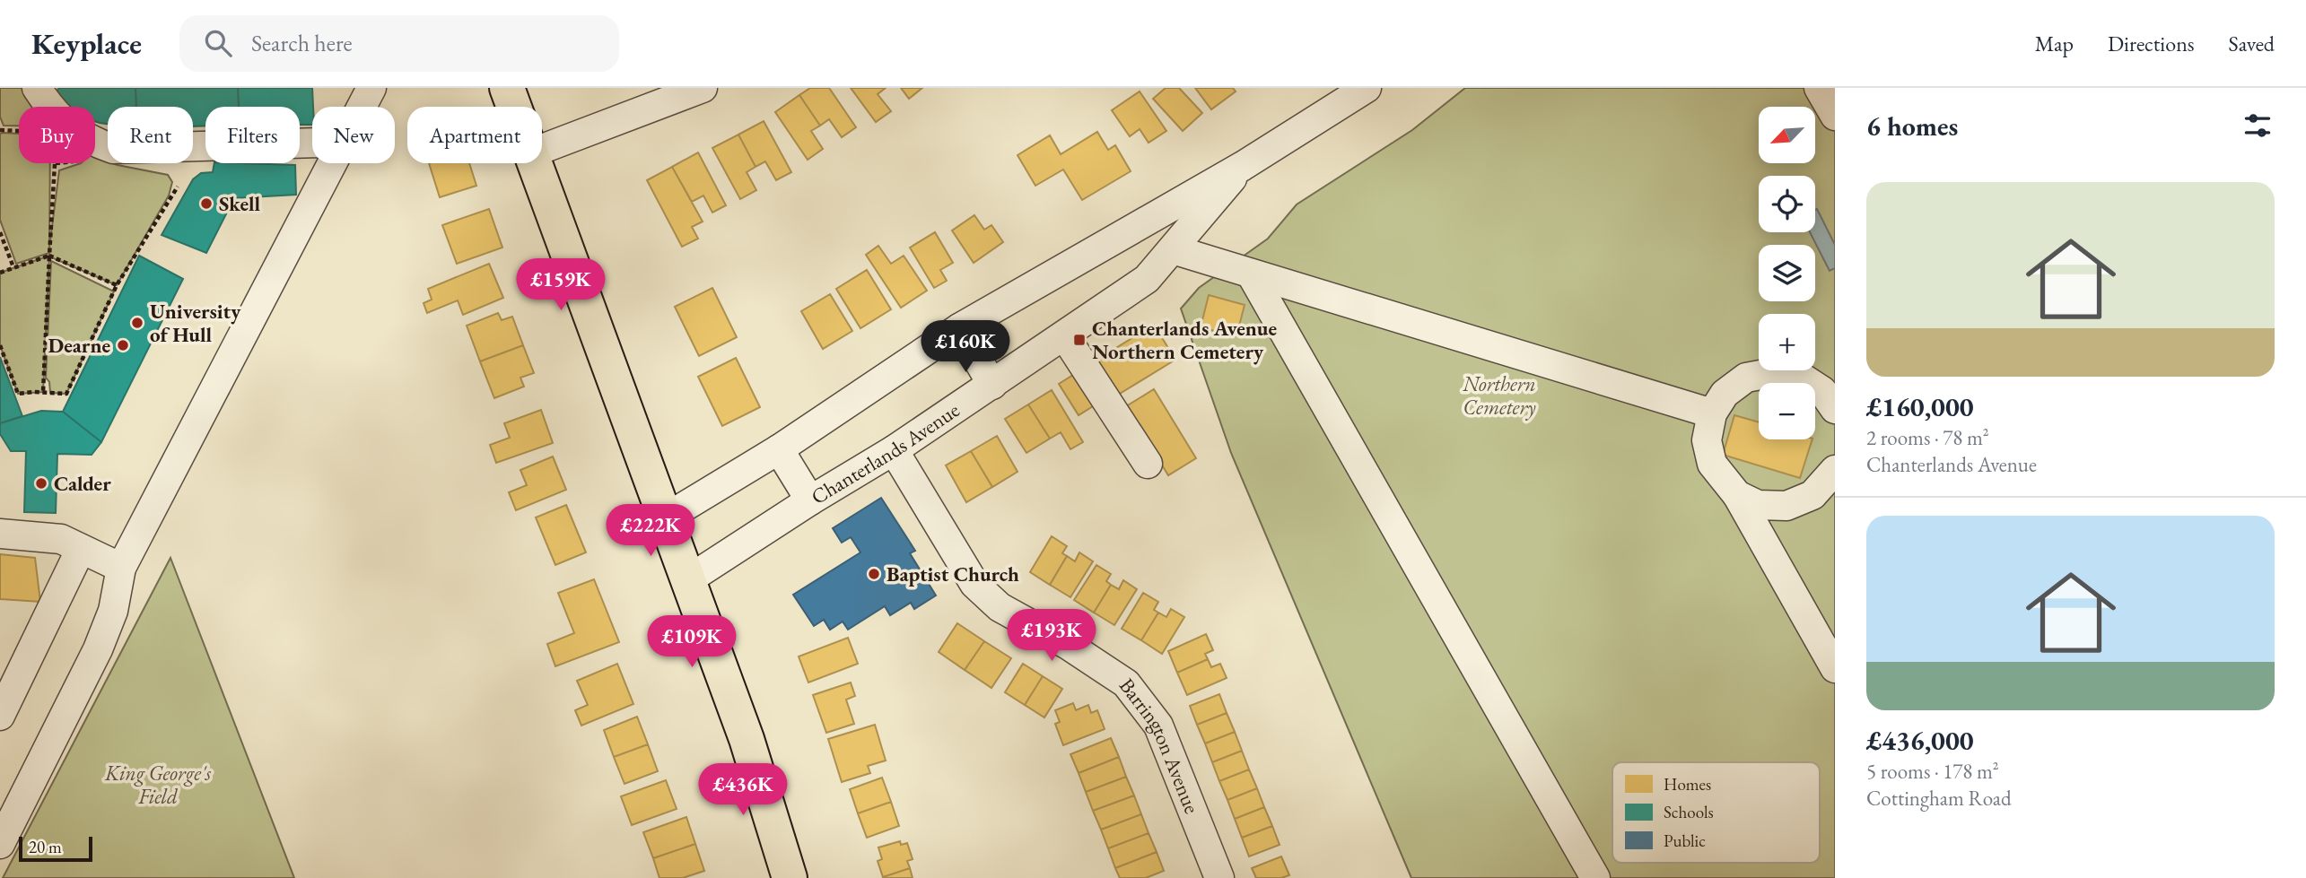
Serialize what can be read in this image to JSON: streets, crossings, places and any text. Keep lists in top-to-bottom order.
{
  "streets": {
    "street": ["Chanterlands Avenue", "Barrington Avenue"]
  },
  "crossings": [
    ["Chanterlands Avenue", "Barrington Avenue"]
  ],
  "parks": ["Northern Cemetery", "King George's Field"],
  "places": {
    "other": [
      "Skell",
      "University of Hull",
      "Dearne",
      "Calder",
      "Baptist Church"
    ],
    "transit": ["Chanterlands Avenue Northern Cemetery"]
  },
  "legend": ["Homes", "Schools", "Public"],
  "scale_bar": "20 m",
  "north": "bottom left",
  "page": {
    "header": "Keyplace",
    "search": "Search here",
    "nav": ["Map", "Directions", "Saved"],
    "heading": "6 homes",
    "map_buttons": ["+", "−"],
    "chip": [
      "Buy",
      "Rent",
      "Filters",
      "New",
      "Apartment"
    ],
    "list": [
      {
        "name": "£160,000",
        "note": "2 rooms · 78 m² · Chanterlands Avenue"
      },
      {
        "name": "£436,000",
        "note": "5 rooms · 178 m² · Cottingham Road"
      }
    ],
    "price": [
      "£159K",
      "£160K",
      "£222K",
      "£193K",
      "£109K",
      "£436K"
    ],
    "scale": "20 m"
  }
}
